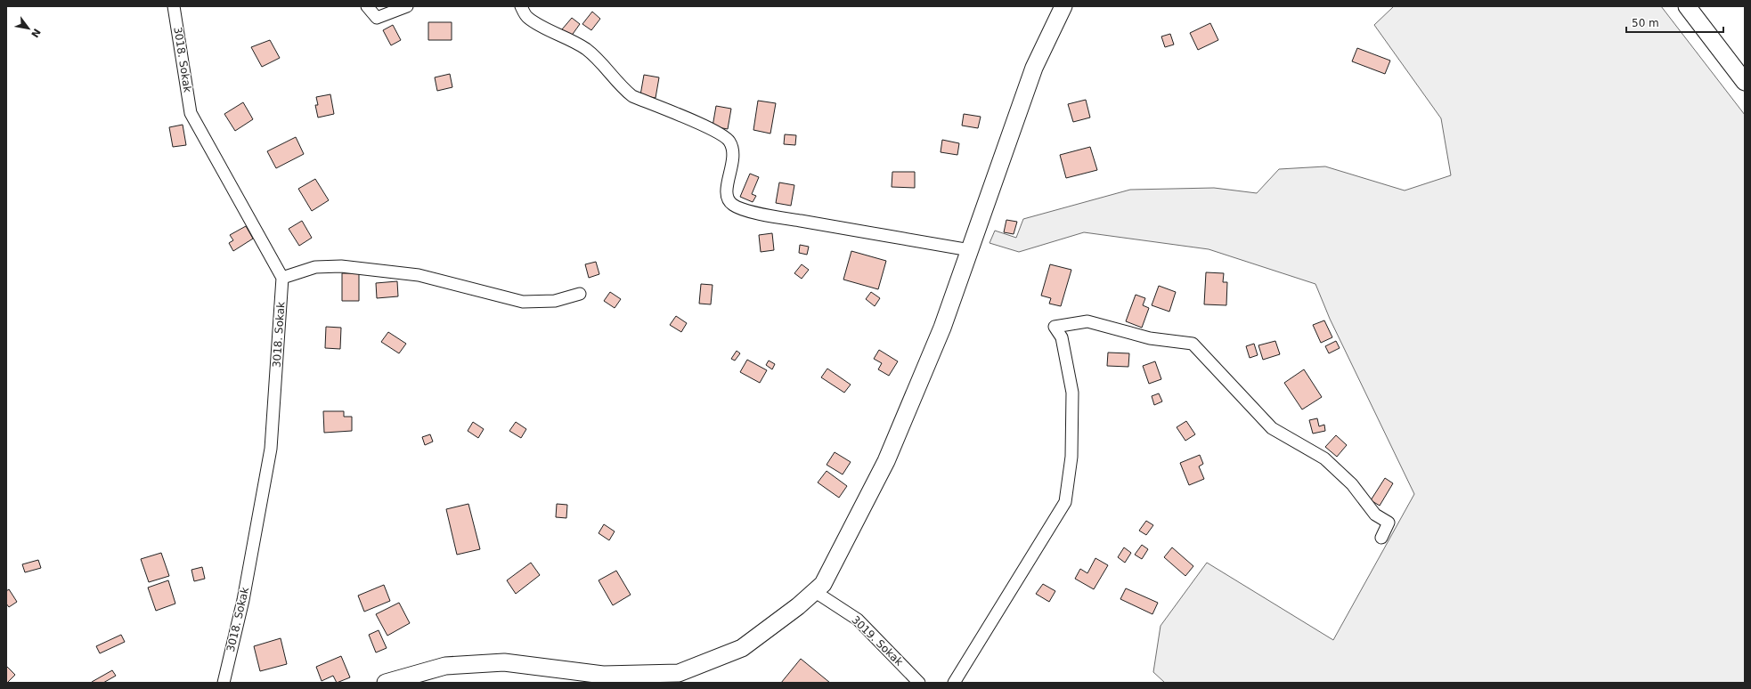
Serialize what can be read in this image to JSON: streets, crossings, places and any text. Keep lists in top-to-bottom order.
{
  "streets": {
    "street": ["3018. Sokak", "3019. Sokak"]
  },
  "scale_bar": "50 m",
  "north": "bottom right"
}
